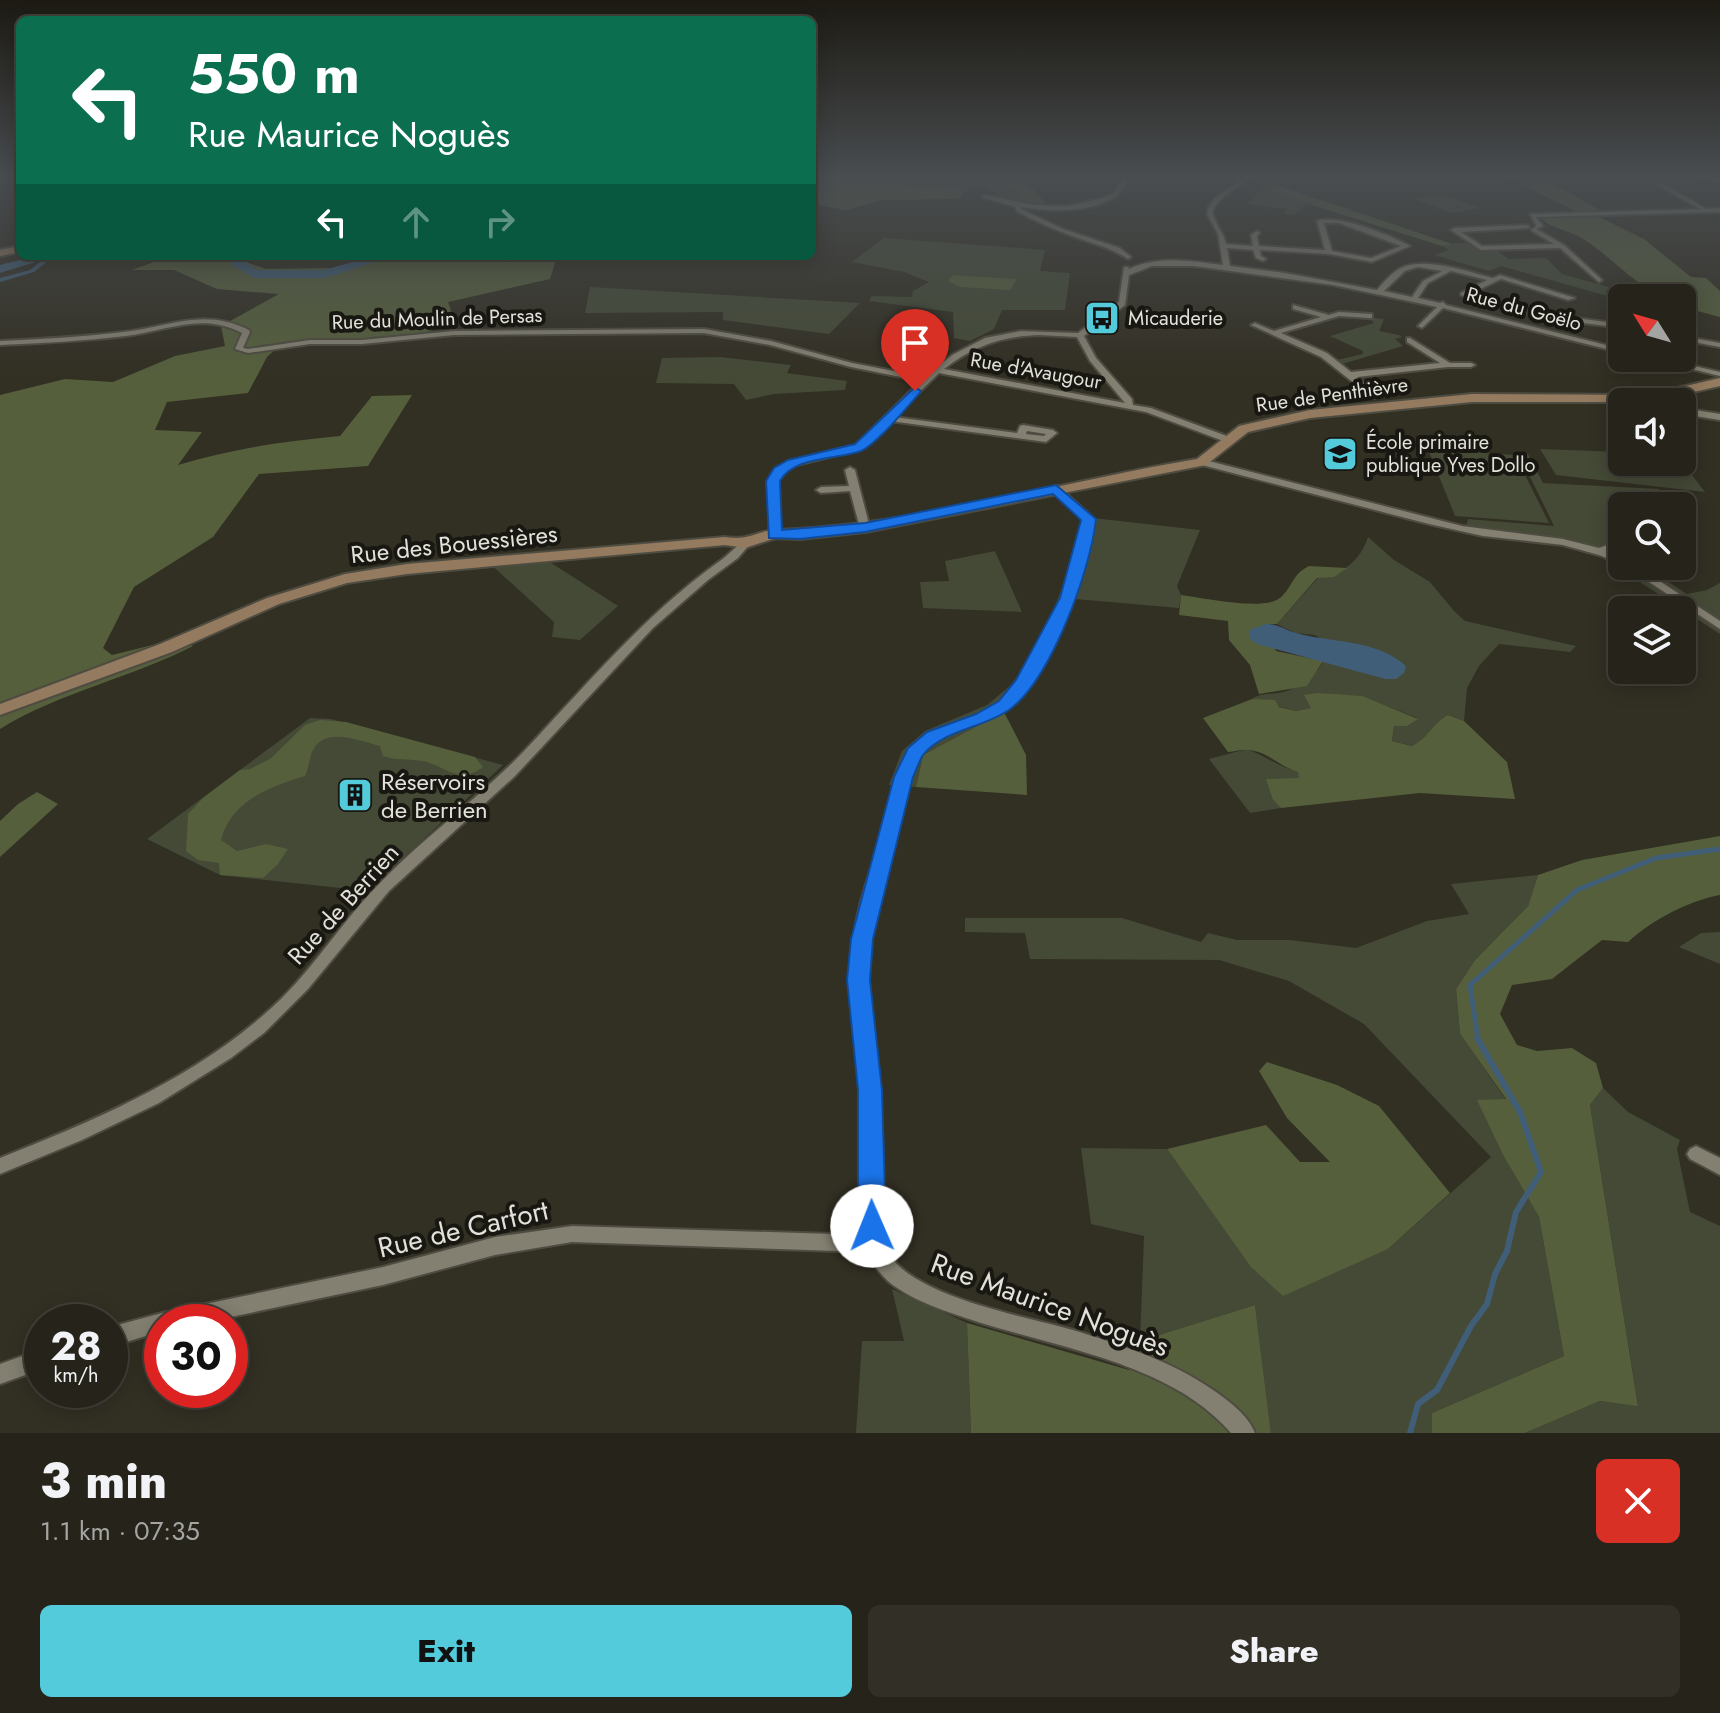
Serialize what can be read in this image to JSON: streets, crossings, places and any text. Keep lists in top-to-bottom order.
{
  "streets": {
    "street": [
      "Rue du Goëlo",
      "Rue du Moulin de Persas",
      "Rue d'Avaugour",
      "Rue de Penthièvre",
      "Rue des Bouessières",
      "Rue de Berrien",
      "Rue de Carfort",
      "Rue Maurice Noguès"
    ]
  },
  "crossings": [
    ["Rue du Moulin de Persas", "Rue d'Avaugour"],
    ["Rue d'Avaugour", "Rue de Penthièvre"],
    ["Rue de Penthièvre", "Rue des Bouessières"],
    ["Rue de Penthièvre", "Rue de Berrien"],
    ["Rue des Bouessières", "Rue de Berrien"],
    ["Rue de Carfort", "Rue Maurice Noguès"]
  ],
  "places": {
    "bus stop": ["Micauderie"],
    "school or university": ["École primaire publique Yves Dollo"],
    "building": ["Réservoirs de Berrien"]
  },
  "north": "top left",
  "page": {
    "turn": ["550 m", "Rue Maurice Noguès"],
    "speed": "28 km/h",
    "limit": "30",
    "heading": ["3 min", "1.1 km · 07:35"],
    "buttons": ["Exit", "Share"]
  }
}
